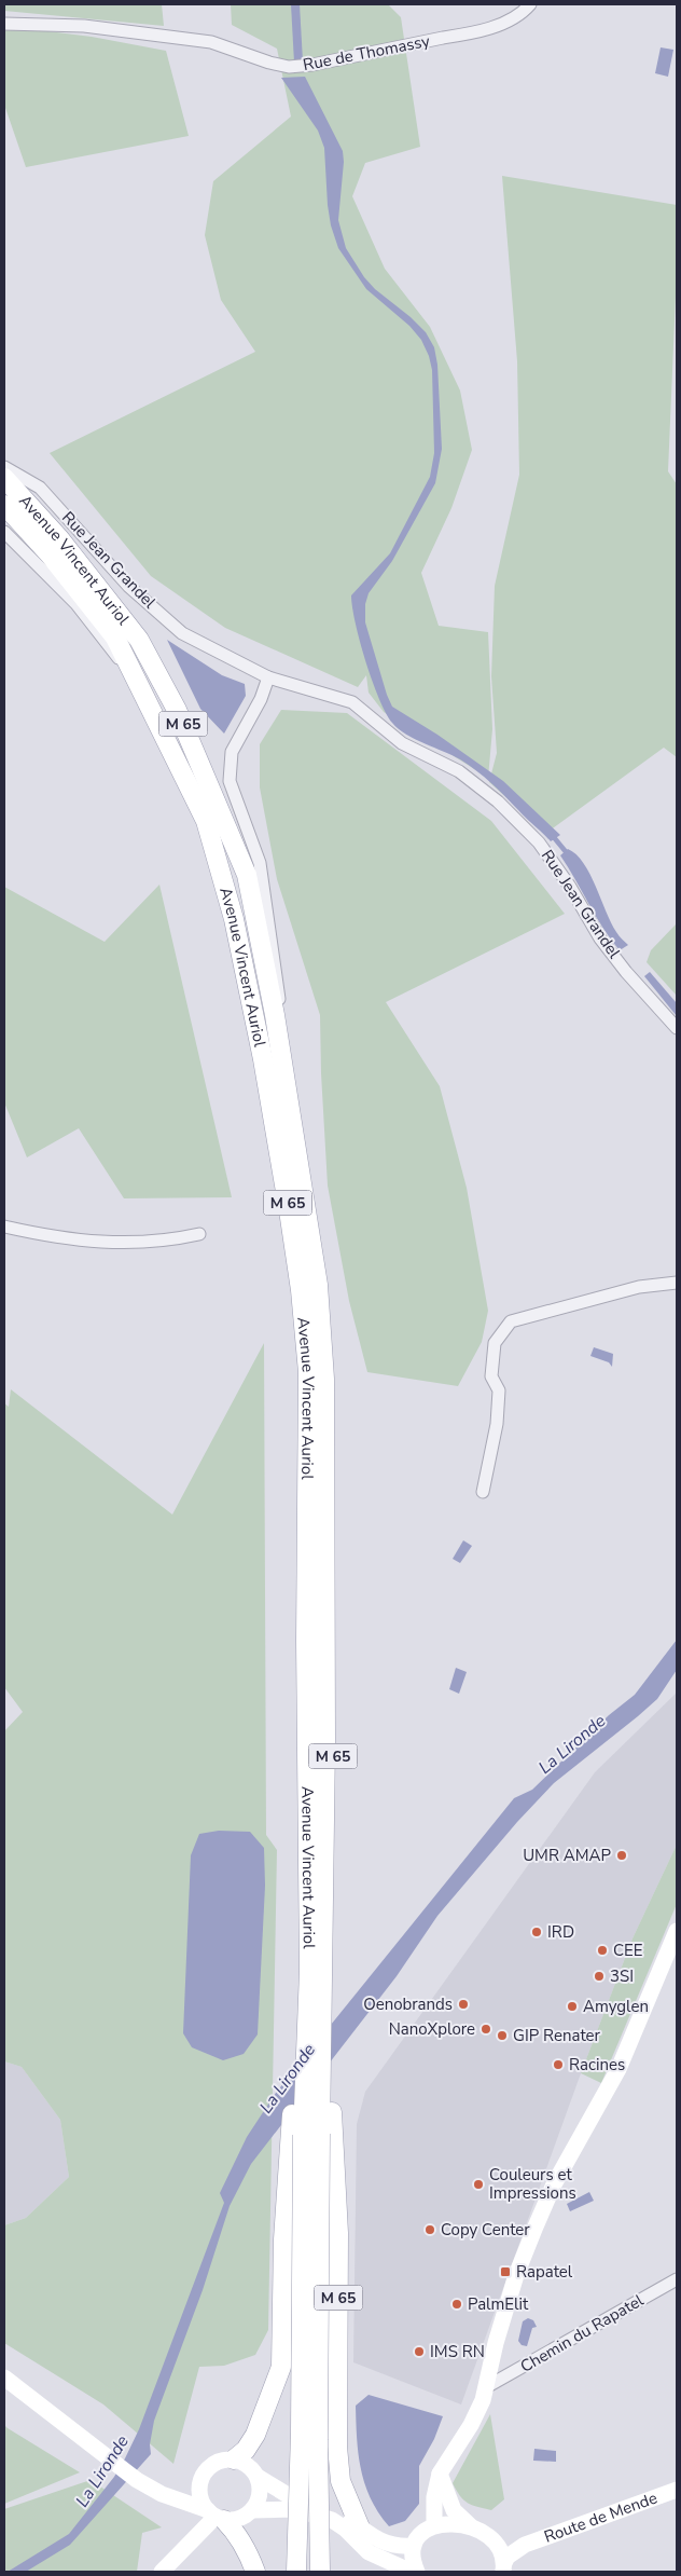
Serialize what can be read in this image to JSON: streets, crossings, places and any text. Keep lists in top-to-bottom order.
{
  "streets": {
    "main road": ["Avenue Vincent Auriol", "M 65"],
    "street": [
      "Rue de Thomassy",
      "Rue Jean Grandel",
      "Chemin du Rapatel",
      "Route de Mende"
    ]
  },
  "crossings": [
    ["Avenue Vincent Auriol", "Rue Jean Grandel"],
    ["Avenue Vincent Auriol", "M 65"]
  ],
  "water": ["La Lironde"],
  "places": {
    "other": [
      "UMR AMAP",
      "IRD",
      "CEE",
      "3SI",
      "Oenobrands",
      "Amyglen",
      "NanoXplore",
      "GIP Renater",
      "Racines",
      "Couleurs et Impressions",
      "Copy Center",
      "PalmElit",
      "IMS RN"
    ],
    "transit": ["Rapatel"]
  }
}
